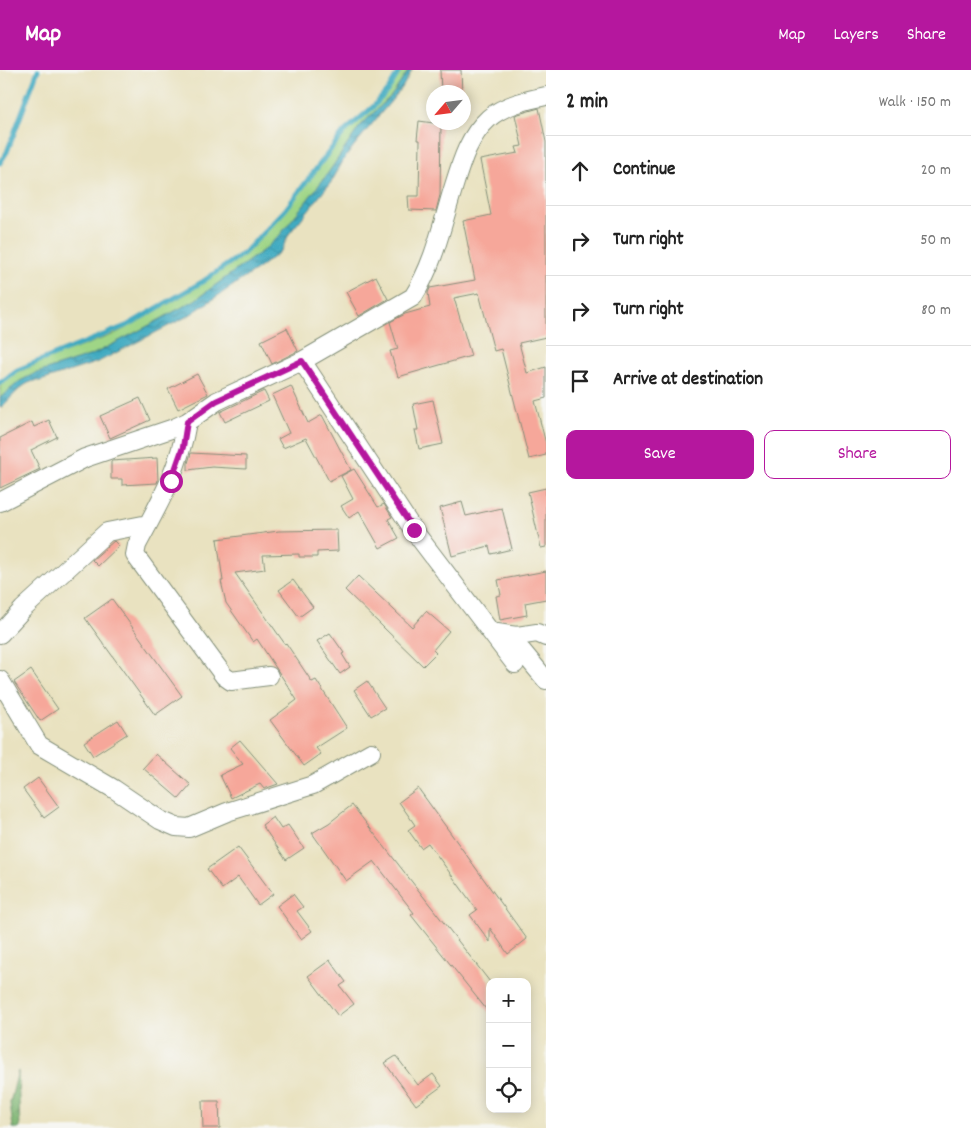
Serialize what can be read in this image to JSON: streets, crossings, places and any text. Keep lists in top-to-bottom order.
{
  "north": "bottom left",
  "page": {
    "header": "Map",
    "nav": ["Map", "Layers", "Share"],
    "heading": ["2 min", "Walk · 150 m"],
    "list": [
      ["Continue", "20 m"],
      ["Turn right", "50 m"],
      ["Turn right", "80 m"],
      "Arrive at destination"
    ],
    "buttons": ["Save", "Share"],
    "map_buttons": ["+", "−"]
  }
}
